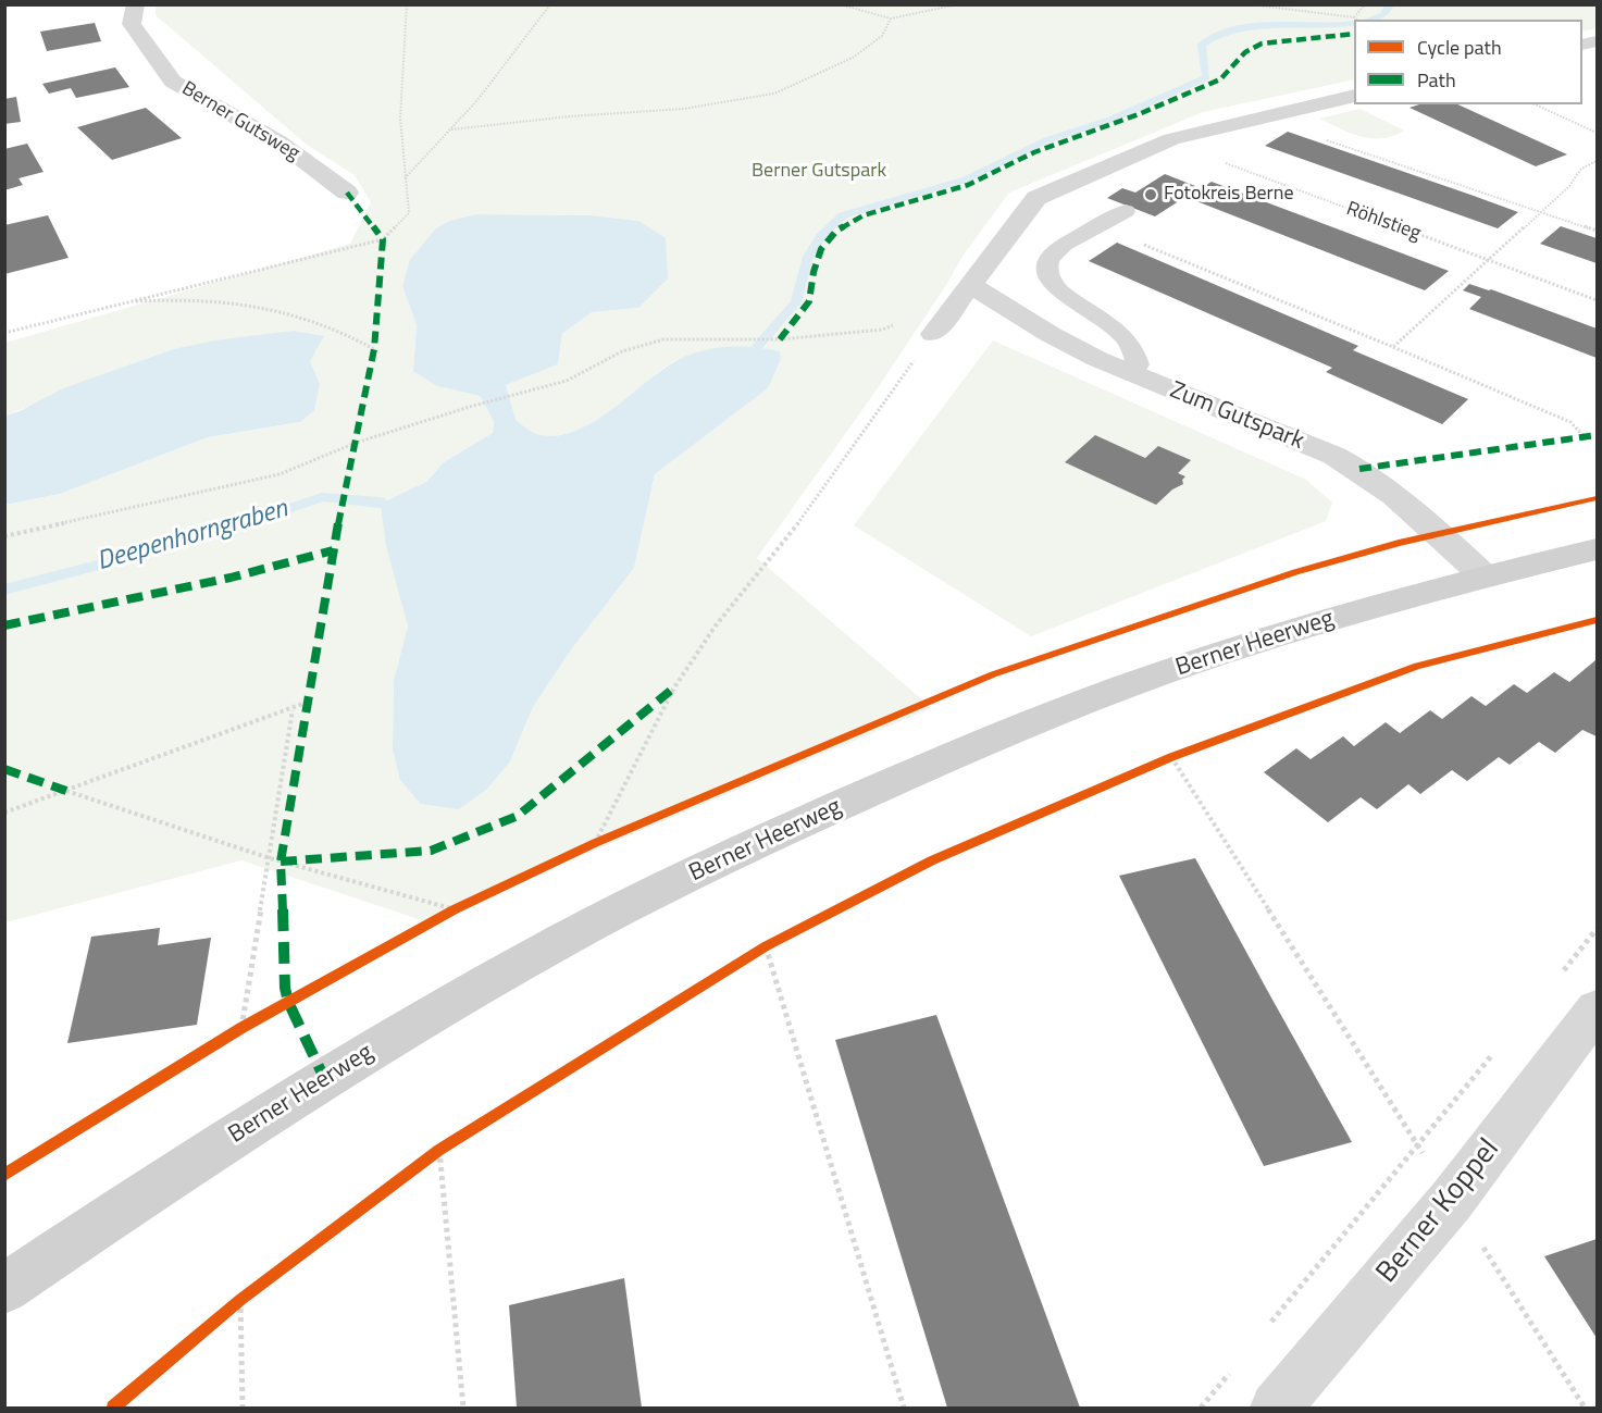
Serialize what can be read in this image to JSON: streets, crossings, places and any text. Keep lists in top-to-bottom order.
{
  "streets": {
    "main road": ["Berner Heerweg"],
    "street": ["Berner Gutsweg", "Zum Gutspark", "Berner Koppel"],
    "path": ["Röhlstieg"]
  },
  "crossings": [
    ["Zum Gutspark", "Berner Heerweg"]
  ],
  "water": ["Deepenhorngraben"],
  "parks": ["Berner Gutspark"],
  "places": ["Fotokreis Berne"],
  "legend": ["Cycle path", "Path"]
}
